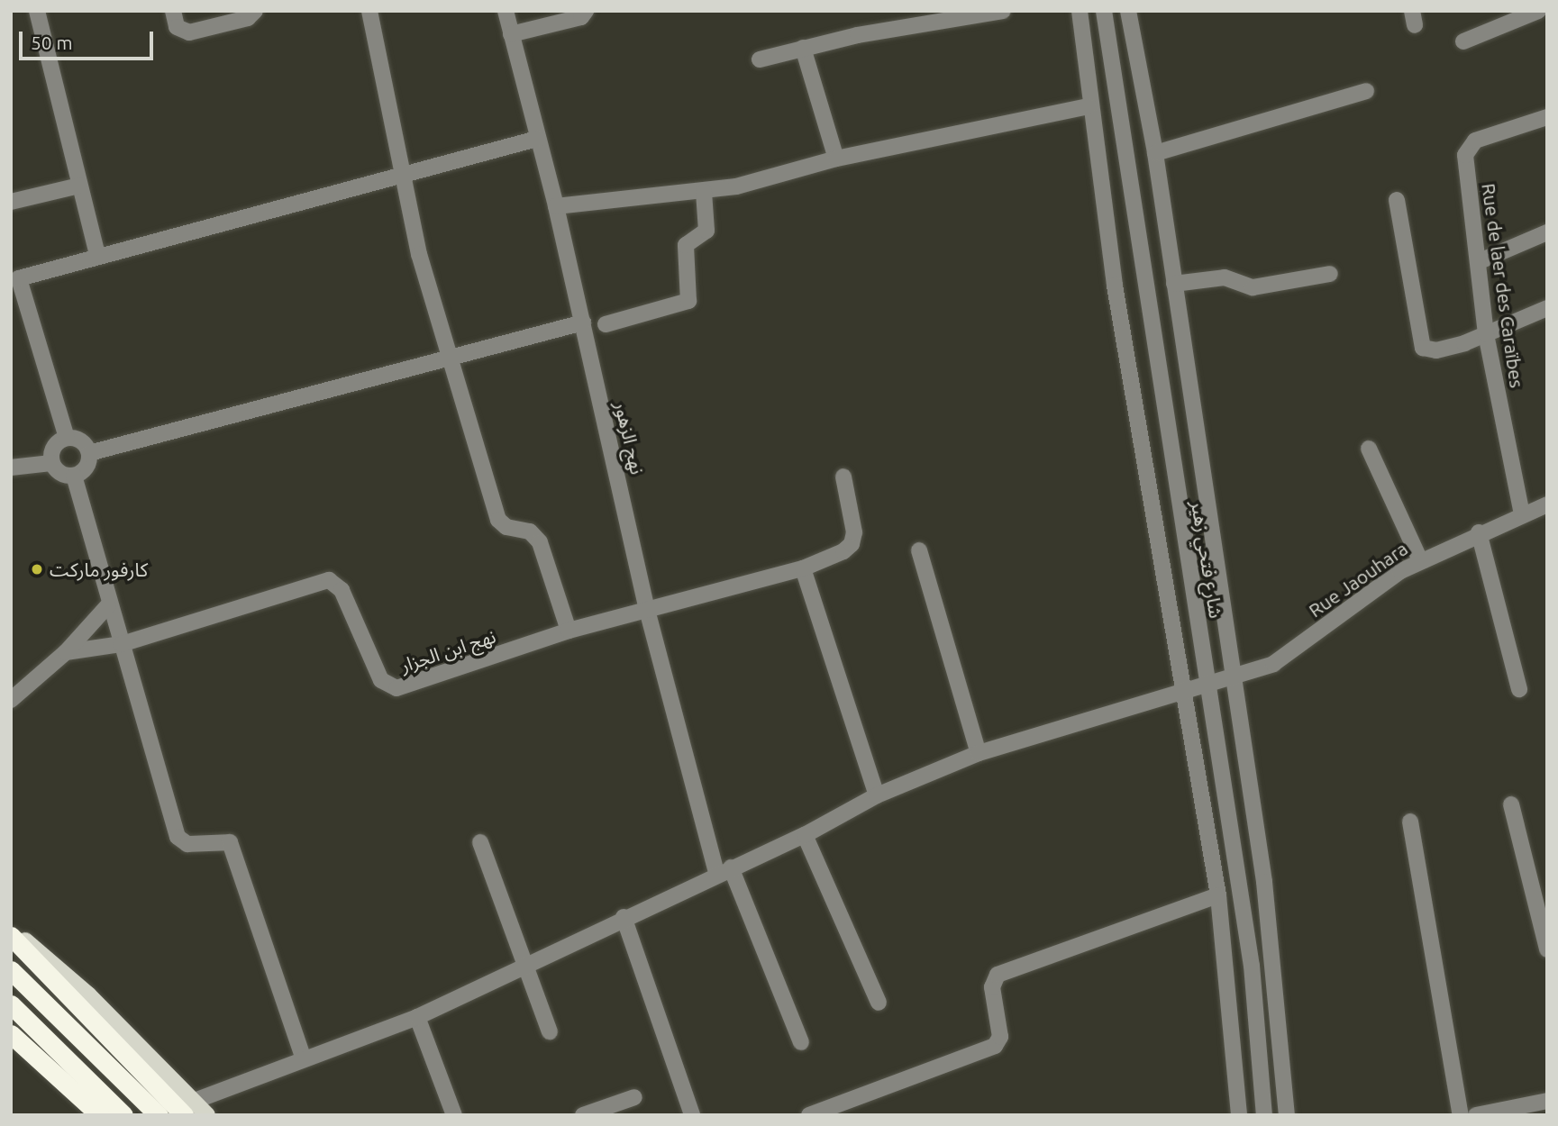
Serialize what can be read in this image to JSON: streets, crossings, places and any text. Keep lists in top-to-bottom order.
{
  "streets": {
    "street": [
      "Rue de laer des Caraïbes",
      "نهج الزهور",
      "شارع فتحي زهير",
      "Rue Jaouhara",
      "نهج ابن الجزار"
    ]
  },
  "crossings": [
    ["Rue de laer des Caraïbes", "Rue Jaouhara"],
    ["نهج الزهور", "Rue Jaouhara"],
    ["نهج الزهور", "نهج ابن الجزار"],
    ["شارع فتحي زهير", "Rue Jaouhara"]
  ],
  "places": ["كارفور ماركت"],
  "scale_bar": "50 m"
}
